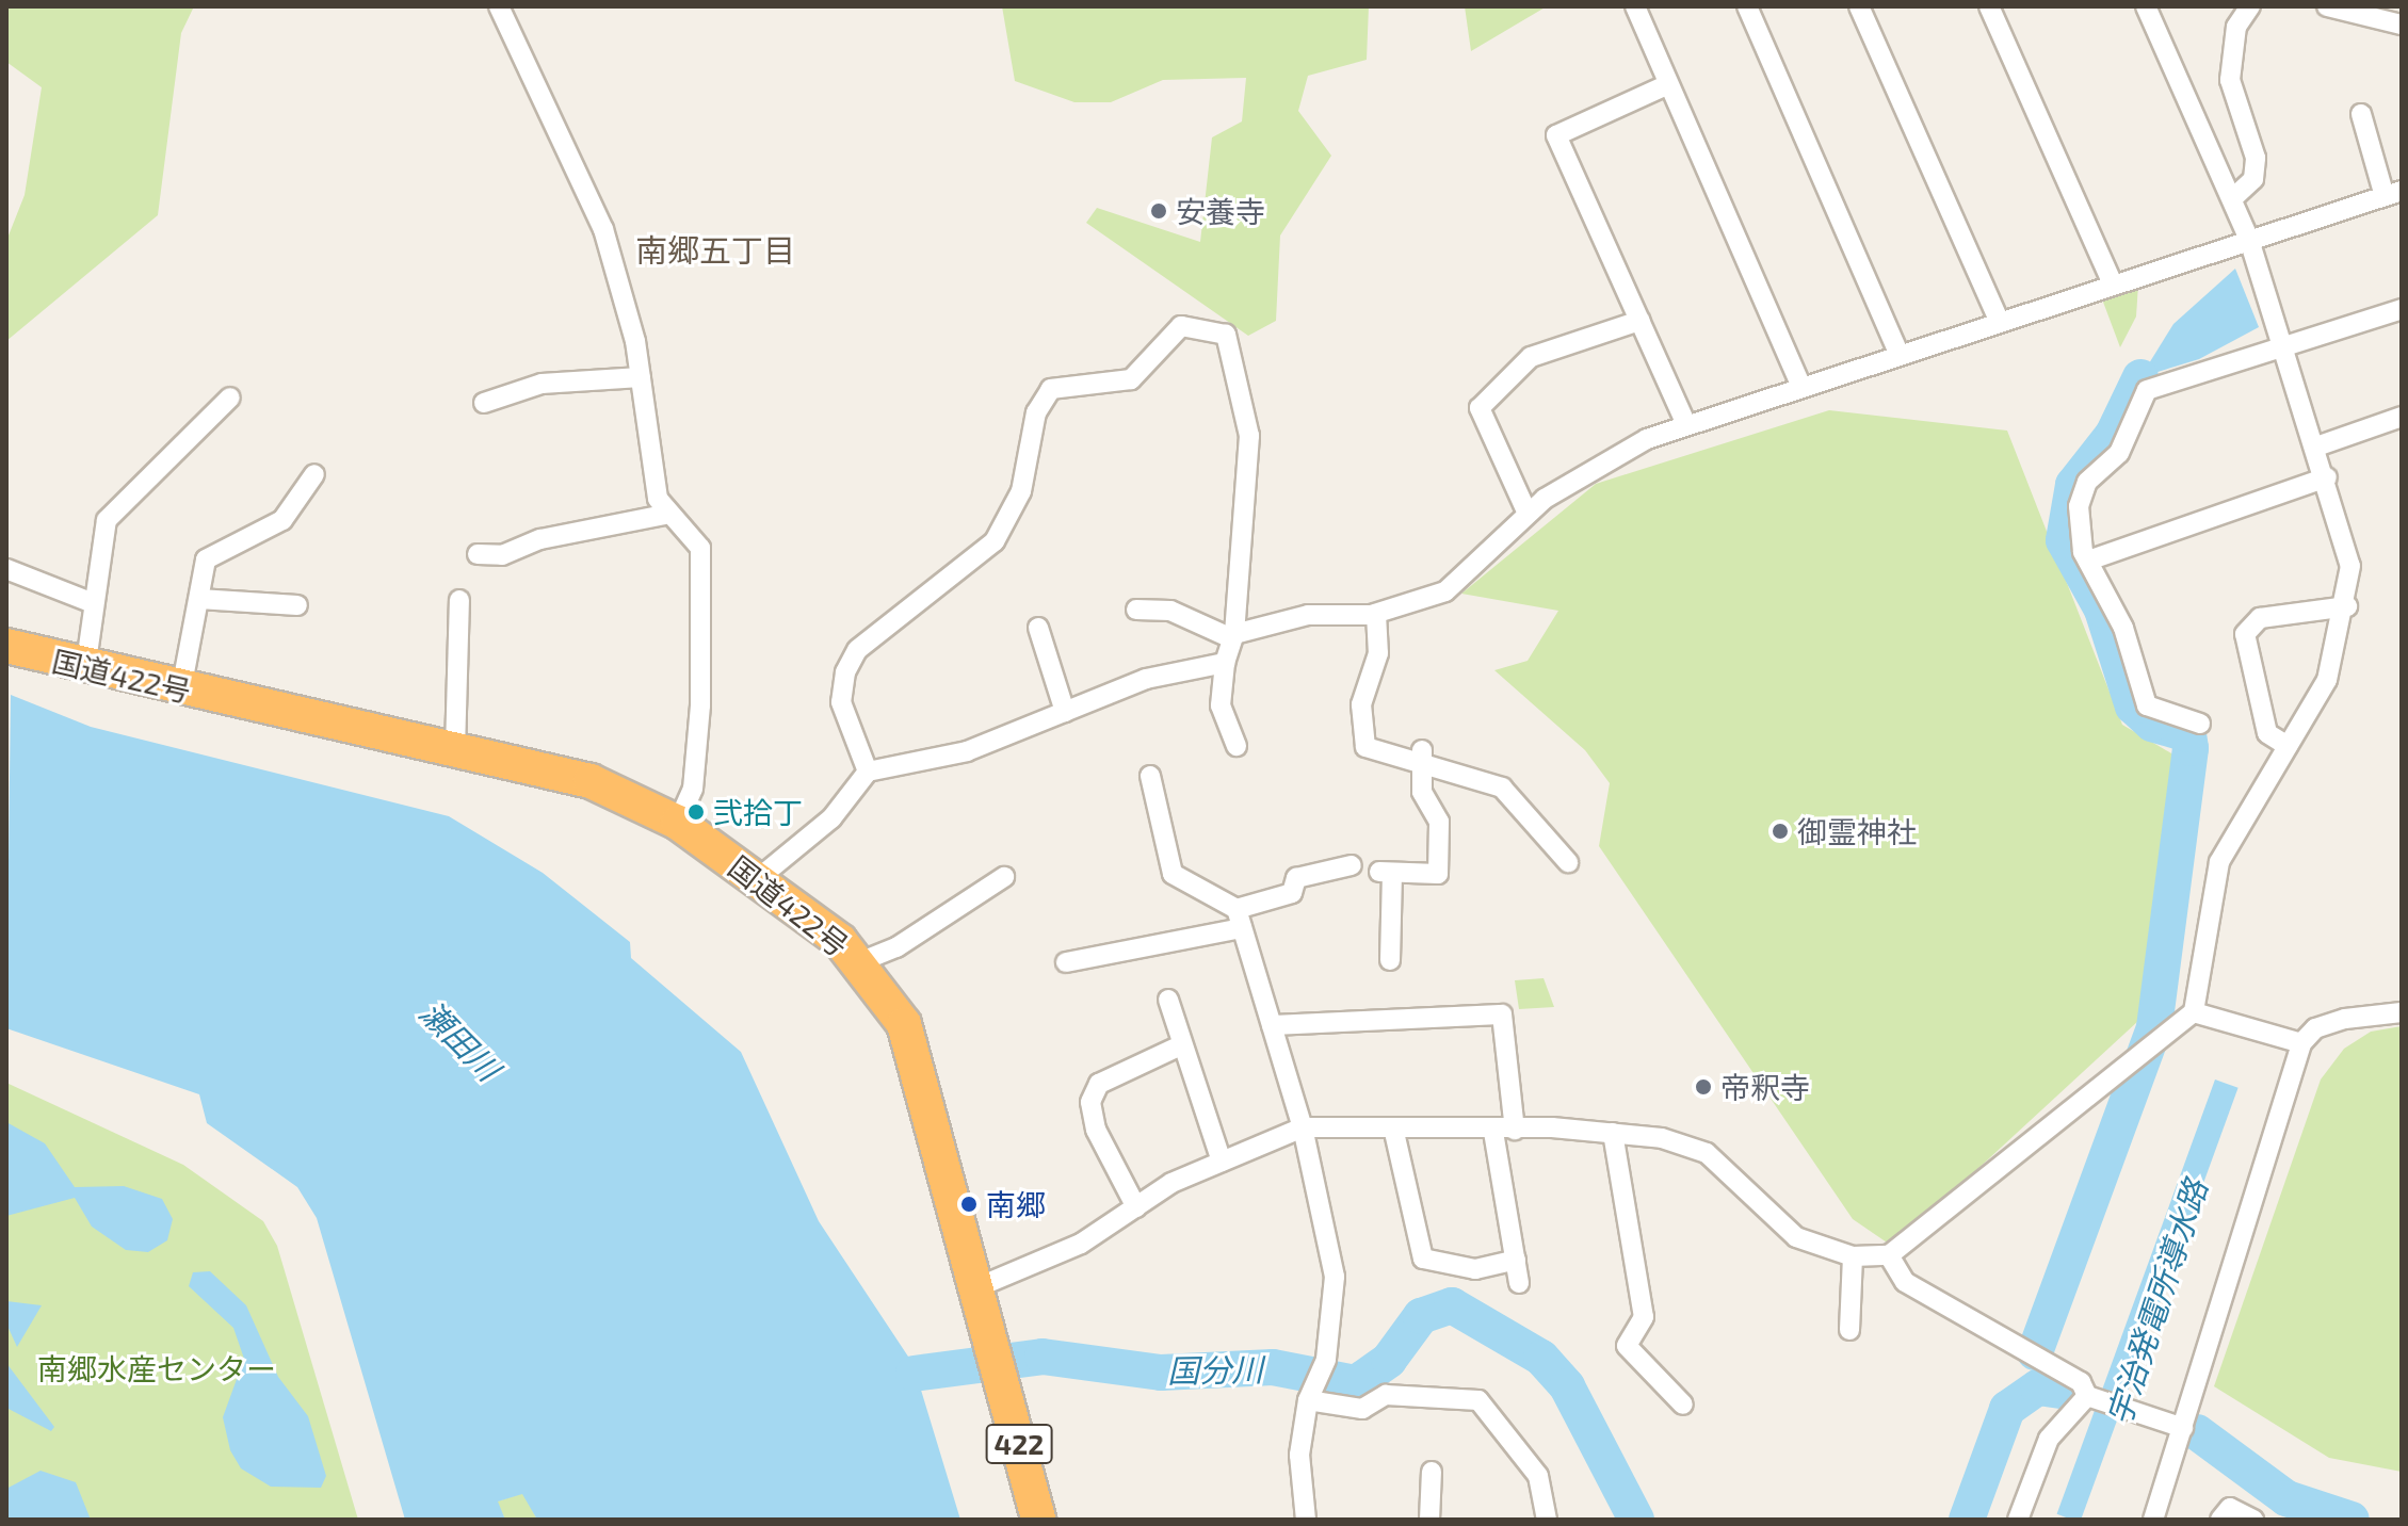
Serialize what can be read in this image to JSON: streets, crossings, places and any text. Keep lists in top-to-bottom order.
{
  "streets": {
    "highway": ["国道422号", "422"]
  },
  "districts": ["南郷五丁目"],
  "water": ["瀬田川", "宇治発電所導水路", "国分川"],
  "parks": ["南郷水産センター"],
  "places": [
    "安養寺",
    "弐拾丁",
    "御霊神社",
    "帝釈寺",
    "南郷"
  ]
}
